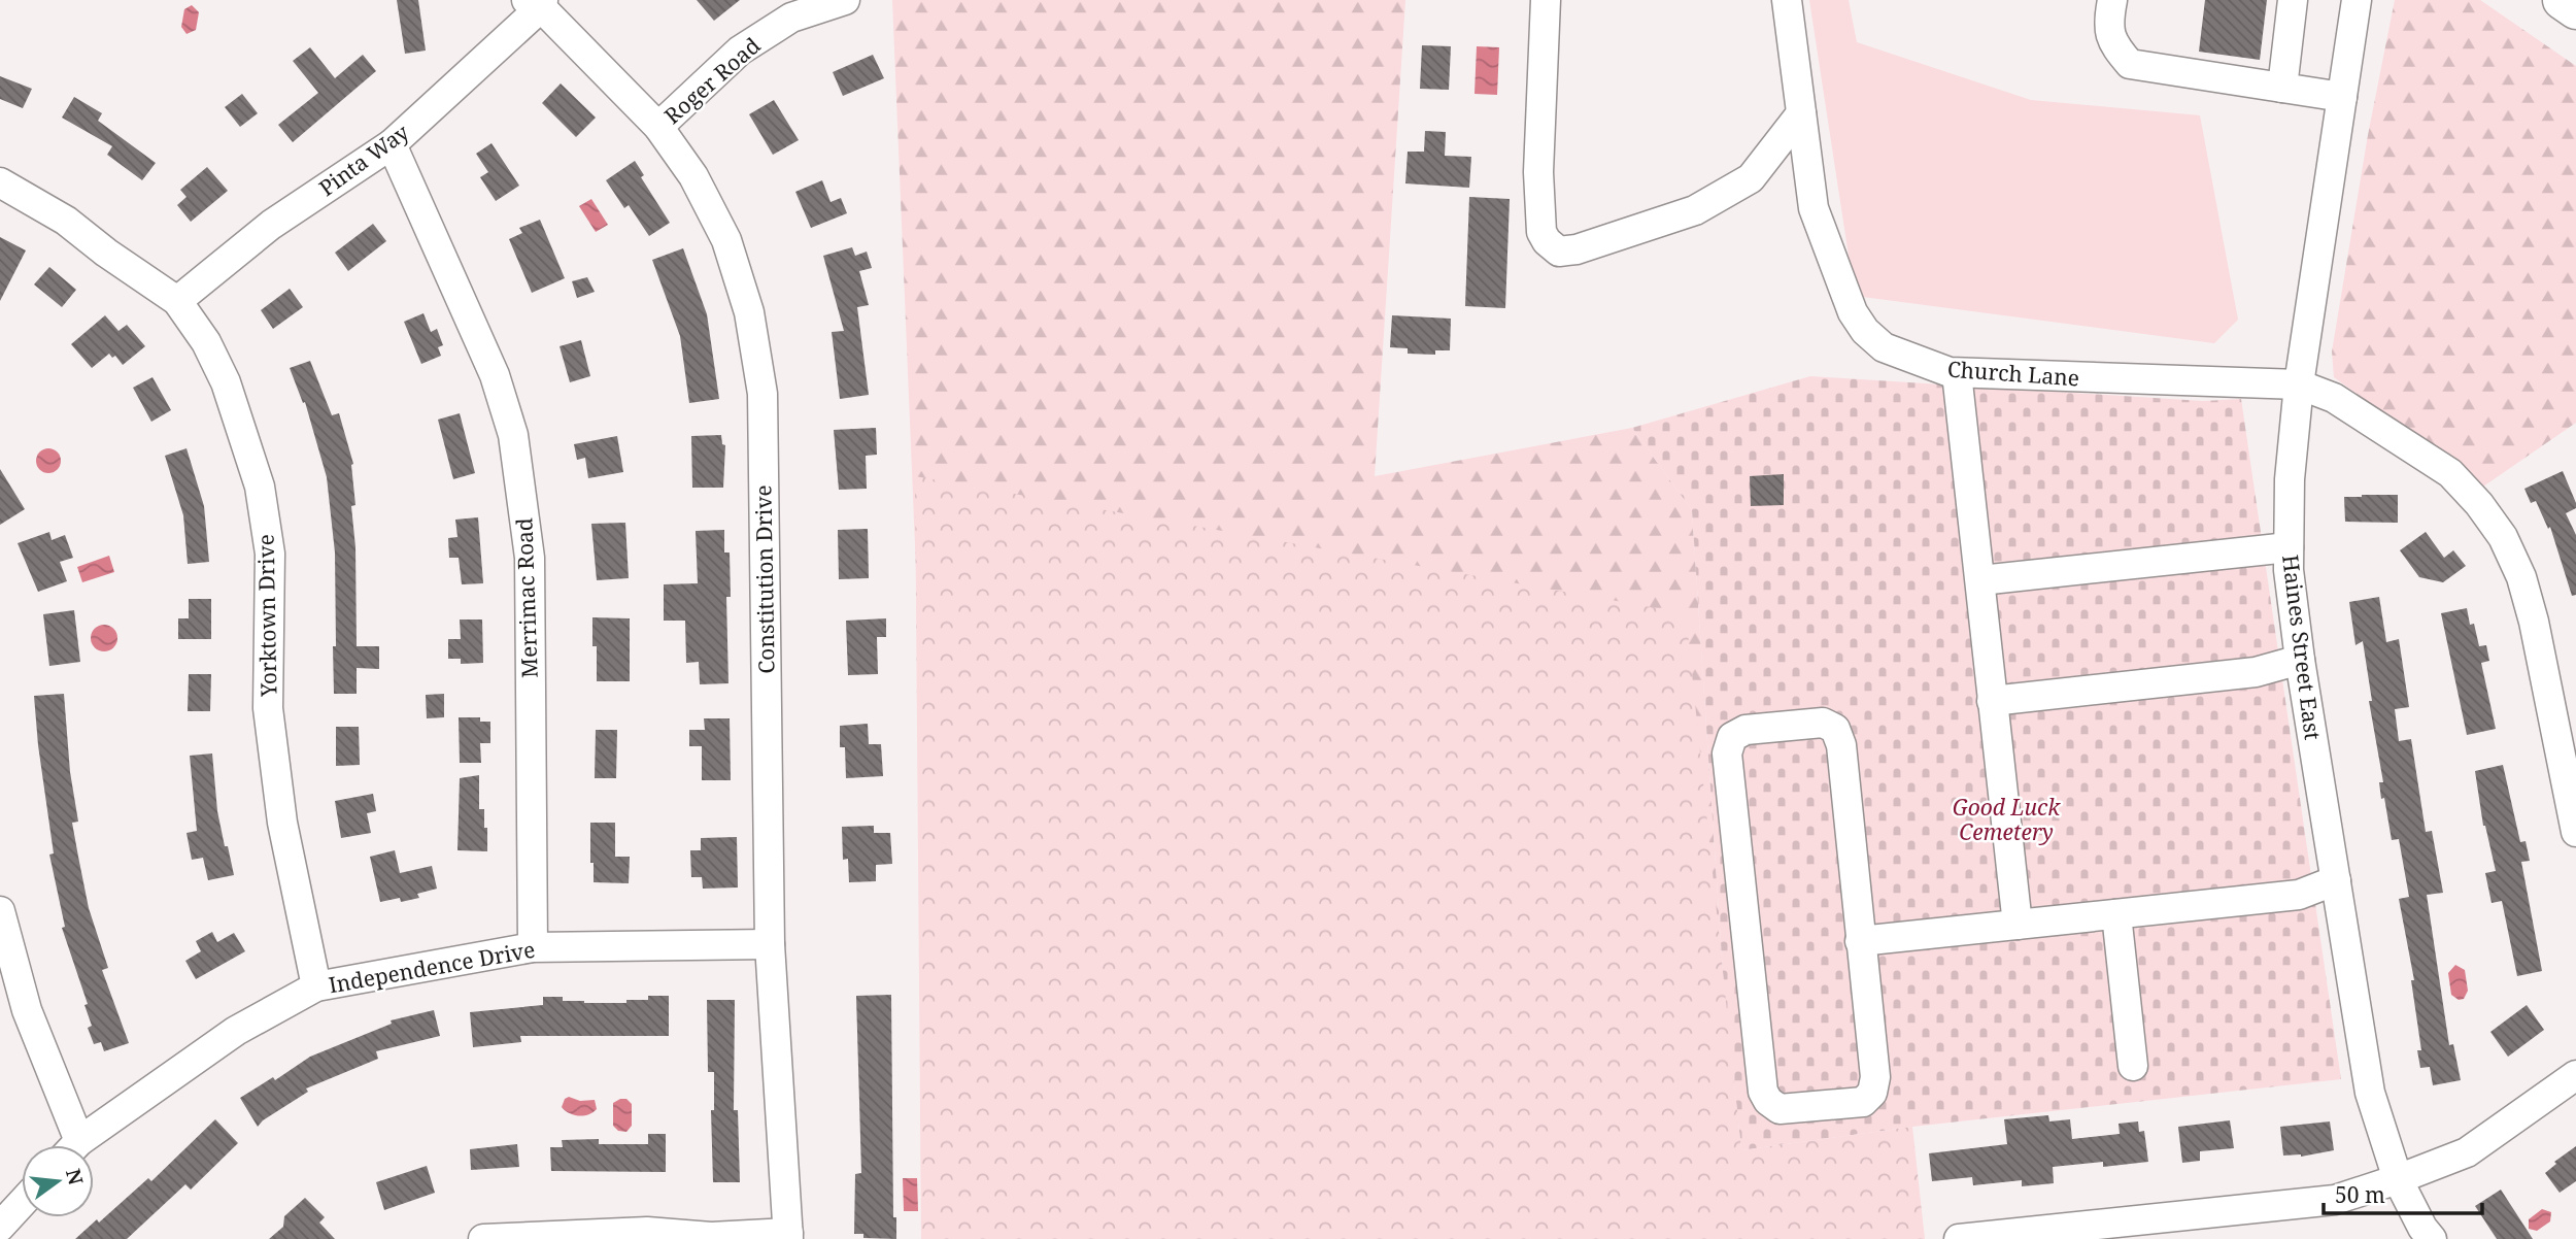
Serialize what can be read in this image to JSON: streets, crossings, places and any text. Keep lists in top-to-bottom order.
{
  "streets": {
    "street": [
      "Roger Road",
      "Pinta Way",
      "Church Lane",
      "Constitution Drive",
      "Merrimac Road",
      "Yorktown Drive",
      "Haines Street East",
      "Independence Drive"
    ]
  },
  "crossings": [
    ["Roger Road", "Constitution Drive"],
    ["Pinta Way", "Constitution Drive"],
    ["Pinta Way", "Merrimac Road"],
    ["Pinta Way", "Yorktown Drive"],
    ["Church Lane", "Haines Street East"],
    ["Constitution Drive", "Independence Drive"],
    ["Merrimac Road", "Independence Drive"],
    ["Yorktown Drive", "Independence Drive"]
  ],
  "parks": ["Good Luck Cemetery"],
  "scale_bar": "50 m",
  "north": "right"
}
